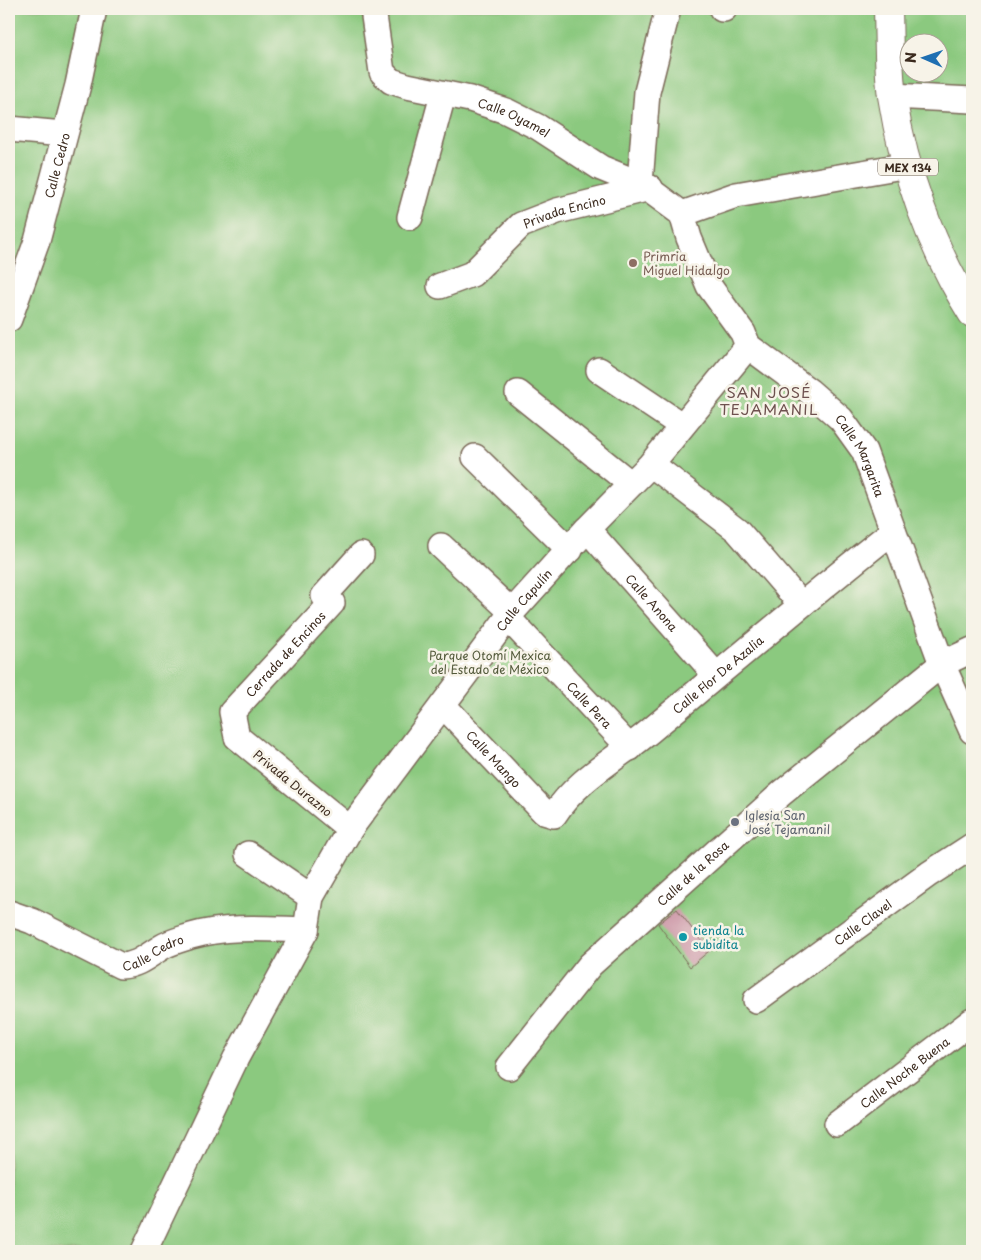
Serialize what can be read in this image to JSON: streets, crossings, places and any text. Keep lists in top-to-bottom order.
{
  "streets": {
    "main road": ["MEX 134"],
    "street": [
      "Calle Oyamel",
      "Calle Cedro",
      "Privada Encino",
      "Calle Margarita",
      "Calle Capulín",
      "Calle Anona",
      "Cerrada de Encinos",
      "Calle Flor De Azalia",
      "Calle Pera",
      "Calle Mango",
      "Privada Durazno",
      "Calle de la Rosa",
      "Calle Clavel",
      "Calle Noche Buena"
    ]
  },
  "crossings": [
    ["Calle Oyamel", "Privada Encino"],
    ["Calle Cedro", "Calle Capulín"],
    ["Calle Margarita", "Calle Capulín"],
    ["Calle Margarita", "Calle Flor De Azalia"],
    ["Calle Margarita", "Calle de la Rosa"],
    ["Calle Capulín", "Calle Anona"],
    ["Calle Capulín", "Calle Pera"],
    ["Calle Capulín", "Calle Mango"],
    ["Calle Capulín", "Privada Durazno"],
    ["Calle Anona", "Calle Flor De Azalia"],
    ["Cerrada de Encinos", "Privada Durazno"],
    ["Calle Flor De Azalia", "Calle Pera"],
    ["Calle Flor De Azalia", "Calle Mango"]
  ],
  "districts": ["SAN JOSÉ TEJAMANIL"],
  "parks": ["Parque Otomí Mexica del Estado de México"],
  "places": ["Primria Miguel Hidalgo", "Iglesia San José Tejamanil", "tienda la subidita"],
  "north": "left"
}
